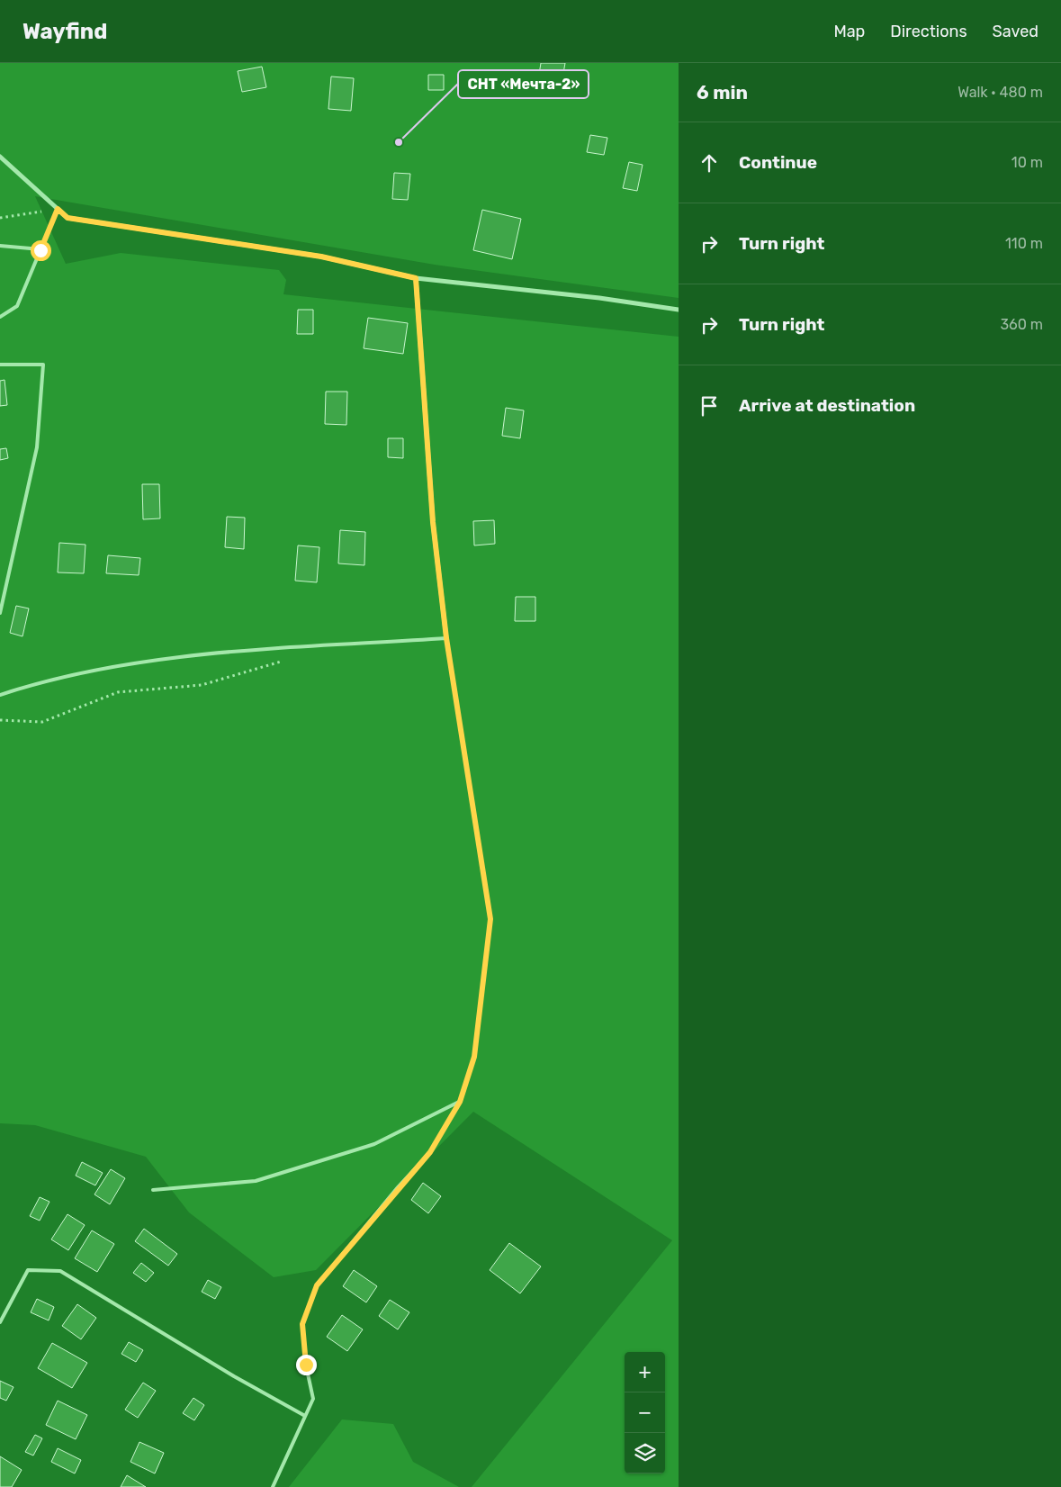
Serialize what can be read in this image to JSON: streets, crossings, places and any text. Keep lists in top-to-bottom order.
{
  "places": ["СНТ «Мечта-2»"],
  "page": {
    "header": "Wayfind",
    "nav": ["Map", "Directions", "Saved"],
    "heading": ["6 min", "Walk · 480 m"],
    "list": [
      ["Continue", "10 m"],
      ["Turn right", "110 m"],
      ["Turn right", "360 m"],
      "Arrive at destination"
    ],
    "map_buttons": ["+", "−"]
  }
}
